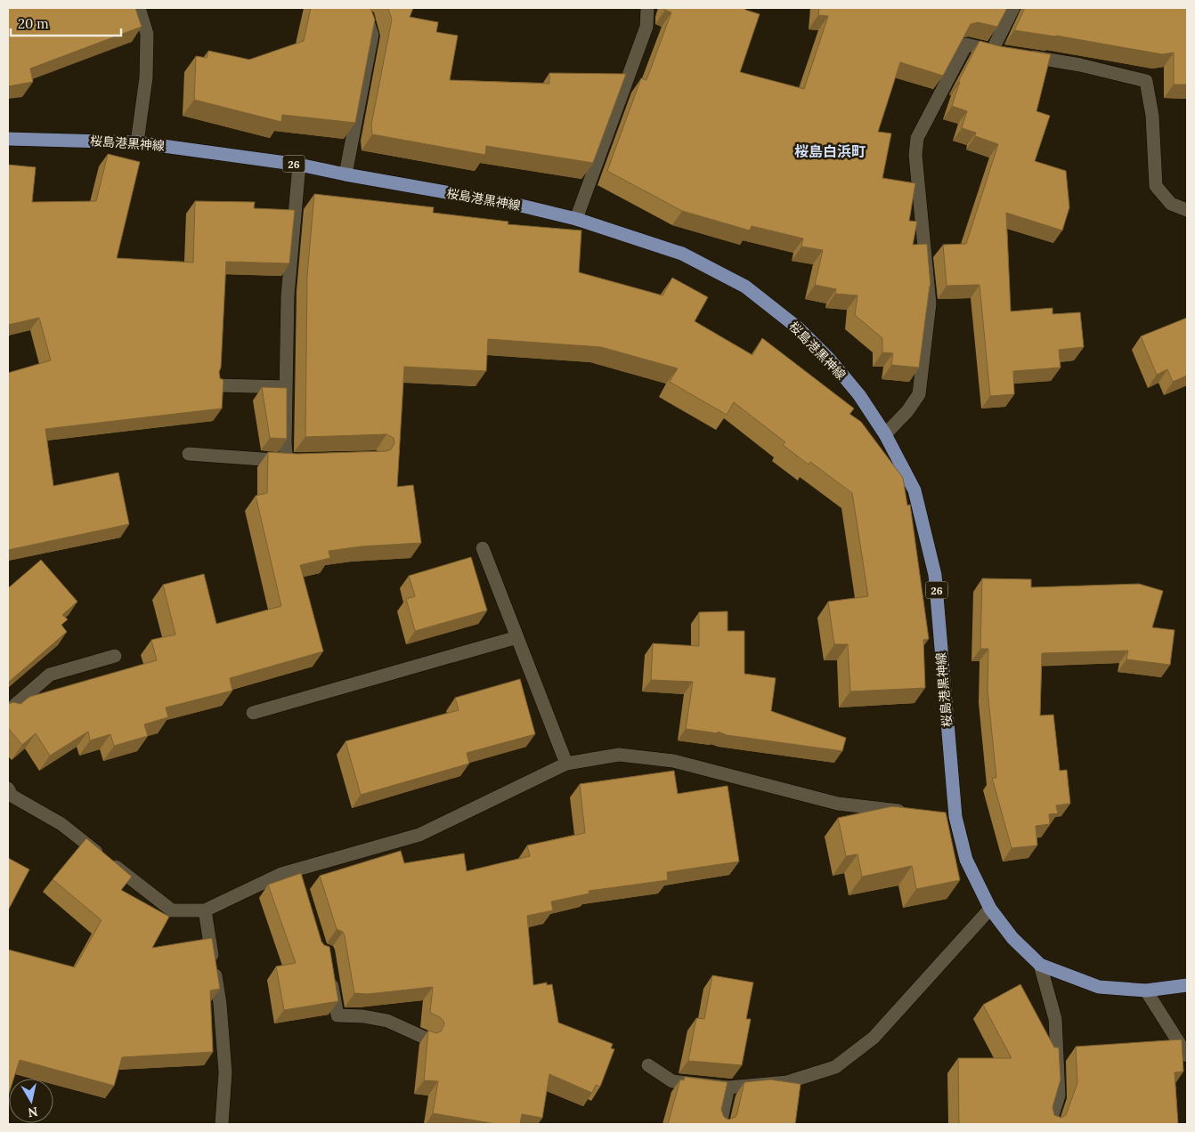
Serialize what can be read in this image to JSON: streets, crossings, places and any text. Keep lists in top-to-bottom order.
{
  "streets": {
    "main road": ["桜島港黒神線", "26"]
  },
  "districts": ["桜島白浜町"],
  "scale_bar": "20 m",
  "north": "bottom"
}
